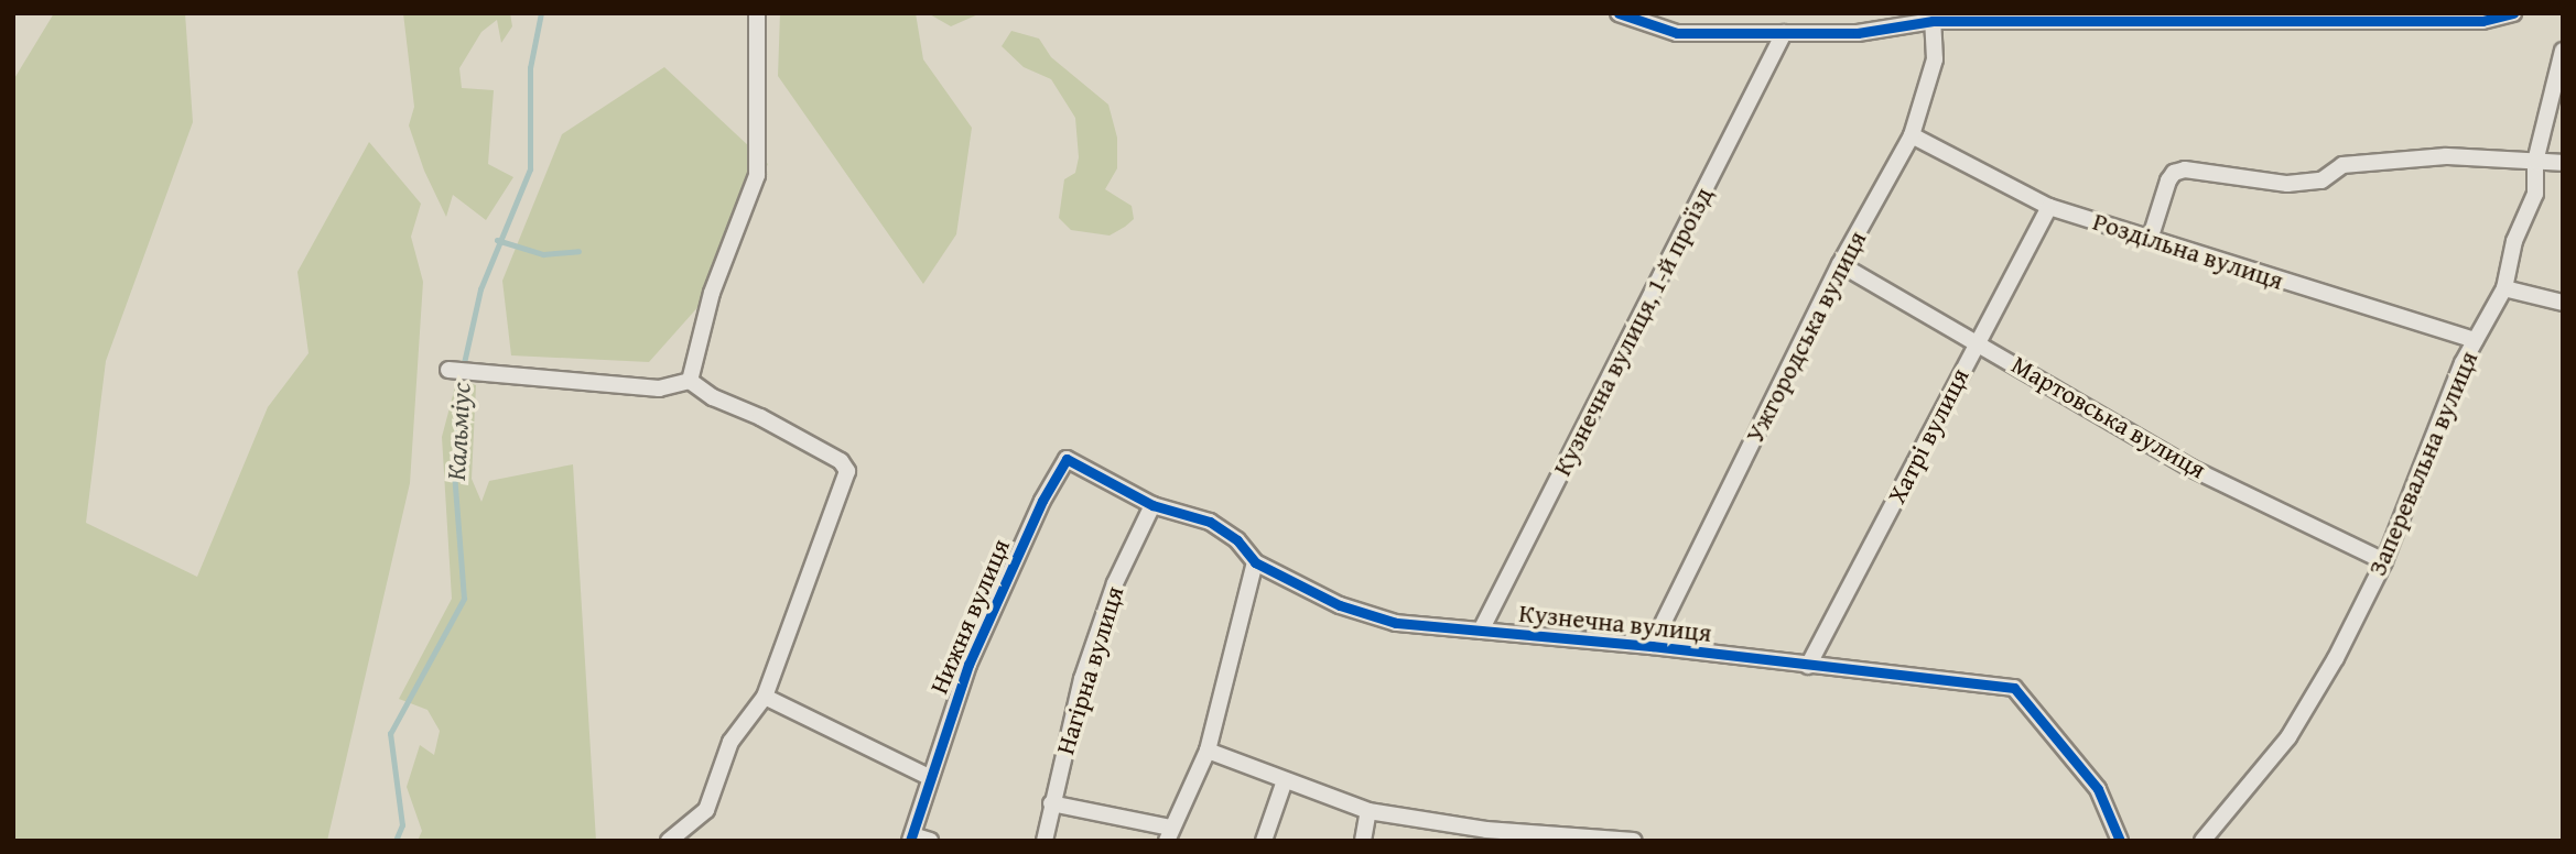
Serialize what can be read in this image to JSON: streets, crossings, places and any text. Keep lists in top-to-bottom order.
{
  "streets": {
    "street": [
      "Роздільна вулиця",
      "Кузнечна вулиця, 1-й проїзд",
      "Ужгородська вулиця",
      "Мартовська вулиця",
      "Хатрі вулиця",
      "Заперевальна вулиця",
      "Нижня вулиця",
      "Кузнечна вулиця",
      "Нагірна вулиця"
    ]
  },
  "crossings": [
    ["Роздільна вулиця", "Ужгородська вулиця"],
    ["Роздільна вулиця", "Хатрі вулиця"],
    ["Роздільна вулиця", "Заперевальна вулиця"],
    ["Кузнечна вулиця, 1-й проїзд", "Кузнечна вулиця"],
    ["Ужгородська вулиця", "Мартовська вулиця"],
    ["Ужгородська вулиця", "Кузнечна вулиця"],
    ["Мартовська вулиця", "Хатрі вулиця"],
    ["Мартовська вулиця", "Заперевальна вулиця"],
    ["Хатрі вулиця", "Кузнечна вулиця"],
    ["Нижня вулиця", "Кузнечна вулиця"],
    ["Кузнечна вулиця", "Нагірна вулиця"]
  ],
  "water": ["Кальміус"]
}
